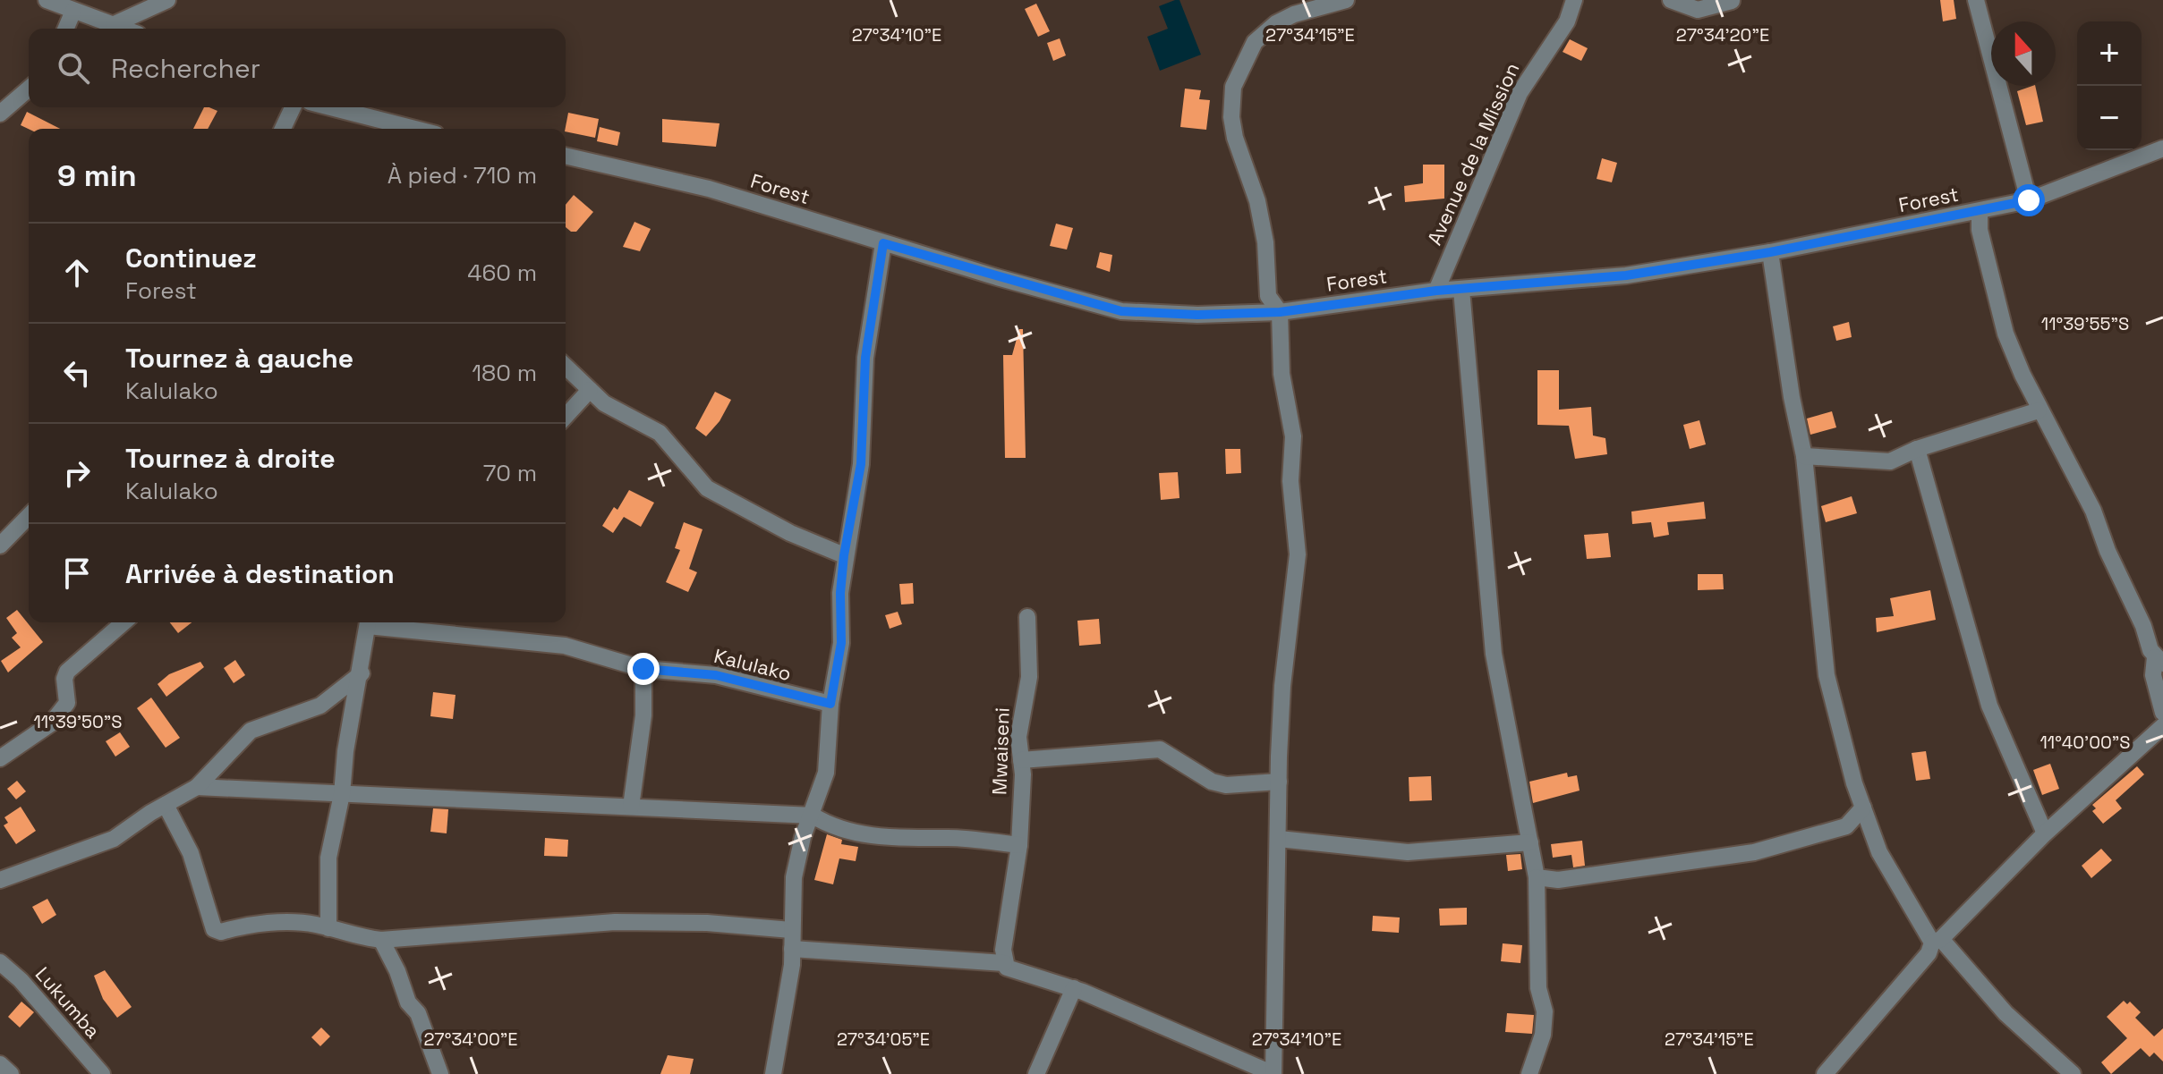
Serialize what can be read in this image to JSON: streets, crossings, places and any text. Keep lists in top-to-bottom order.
{
  "streets": {
    "street": [
      "Avenue de la Mission",
      "Forest",
      "Kalulako",
      "Mwaiseni",
      "Lukumba"
    ]
  },
  "crossings": [
    ["Avenue de la Mission", "Forest"]
  ],
  "north": "top",
  "page": {
    "map_buttons": ["+", "−"],
    "search": "Rechercher",
    "heading": ["9 min", "À pied · 710 m"],
    "list": [
      ["Continuez", "Forest", "460 m"],
      ["Tournez à gauche", "Kalulako", "180 m"],
      ["Tournez à droite", "Kalulako", "70 m"],
      "Arrivée à destination"
    ]
  },
  "coordinates": [
    "27°34'10\"E",
    "27°34'15\"E",
    "27°34'20\"E",
    "11°39'55\"S",
    "11°39'50\"S",
    "11°40'00\"S",
    "27°34'00\"E",
    "27°34'05\"E"
  ]
}
